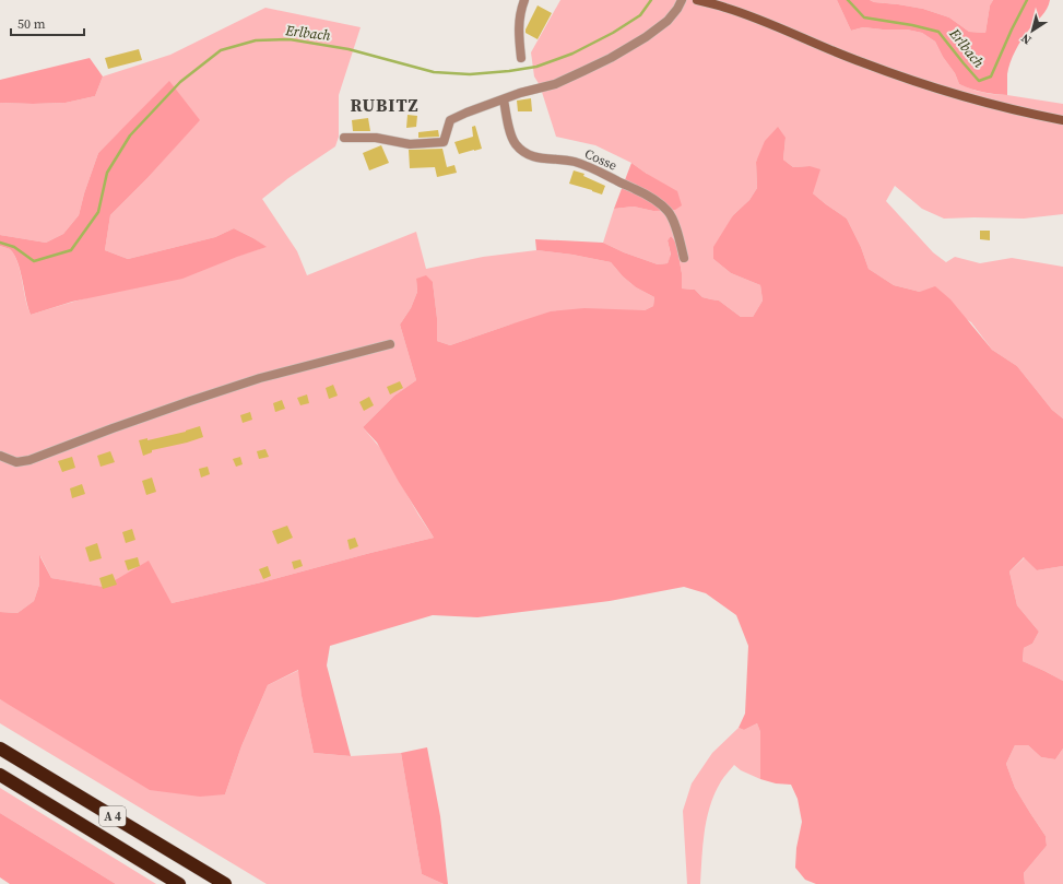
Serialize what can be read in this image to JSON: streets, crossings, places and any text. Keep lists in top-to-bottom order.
{
  "streets": {
    "highway": ["A 4"],
    "street": ["Cosse"]
  },
  "districts": ["RUBITZ"],
  "water": ["Erlbach"],
  "scale_bar": "50 m",
  "north": "bottom left"
}
